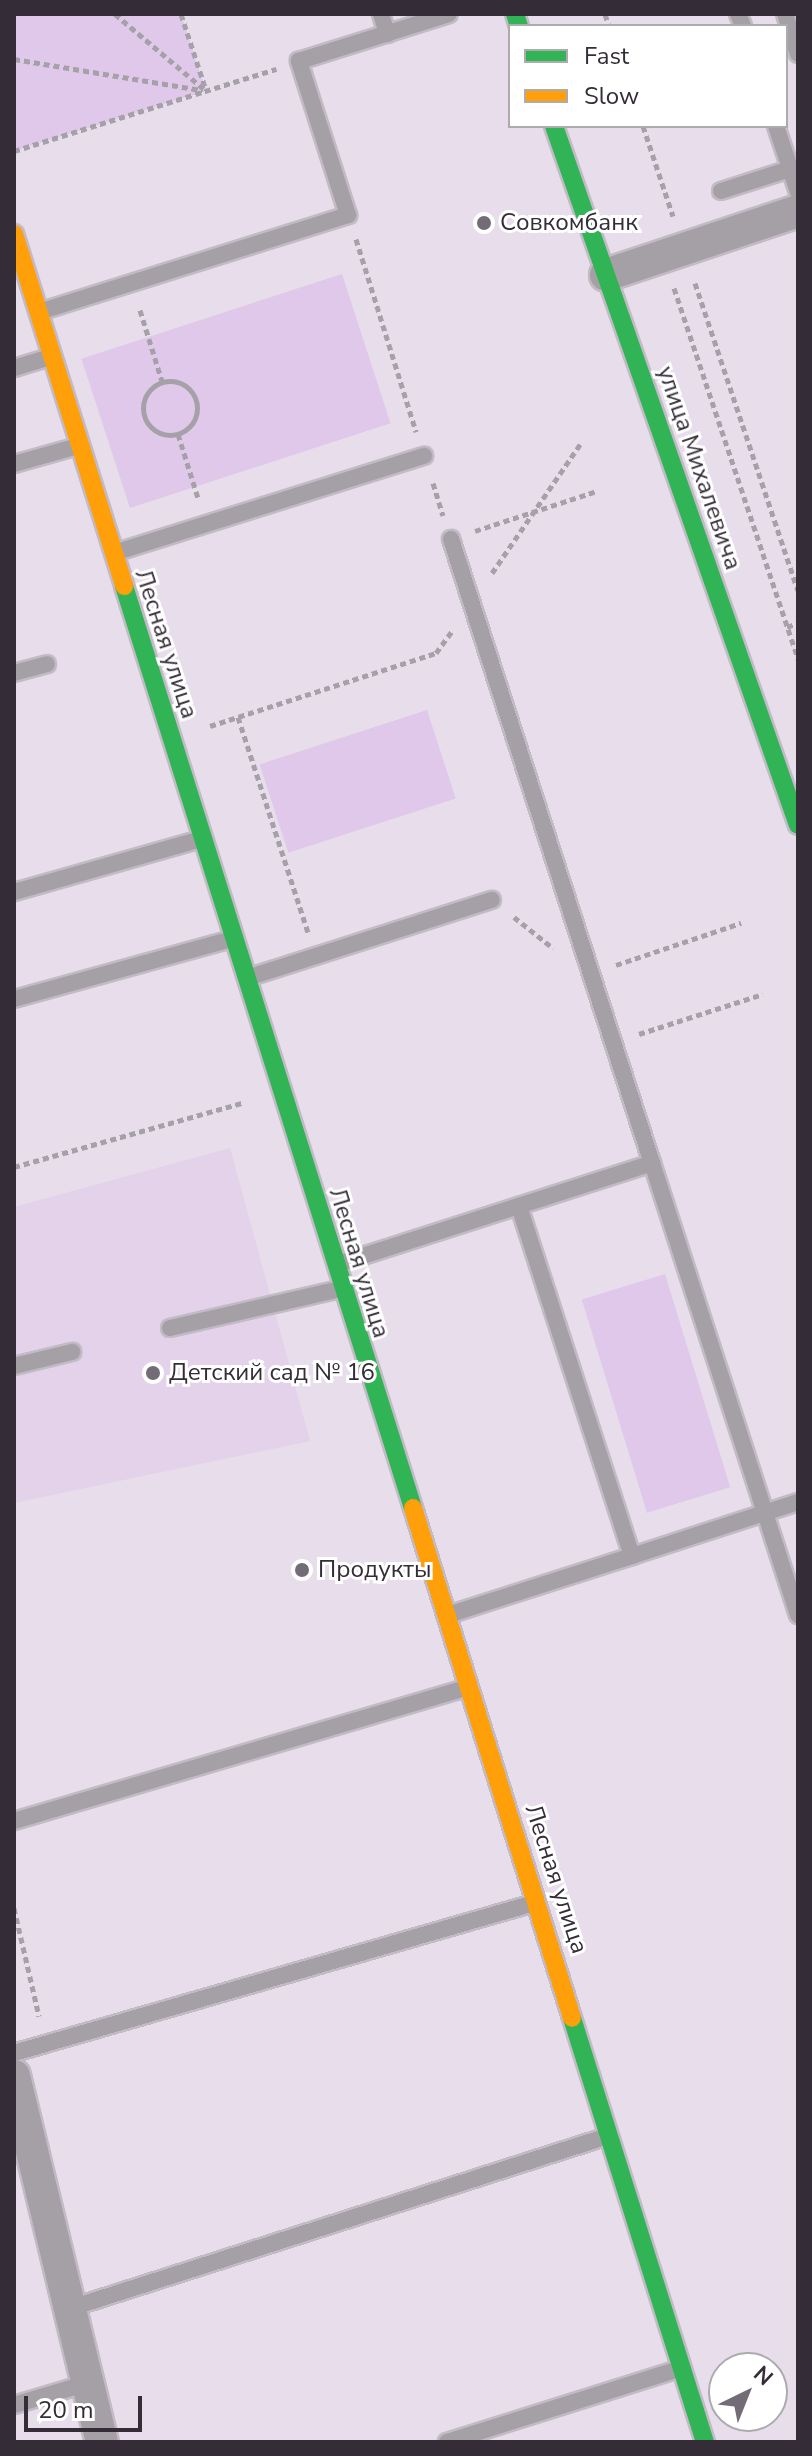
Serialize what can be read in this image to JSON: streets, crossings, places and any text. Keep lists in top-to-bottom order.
{
  "streets": {
    "street": ["улица Михалевича", "Лесная улица"]
  },
  "places": ["Совкомбанк", "Детский сад № 16", "Продукты"],
  "legend": ["Fast", "Slow"],
  "scale_bar": "20 m",
  "north": "top right"
}
